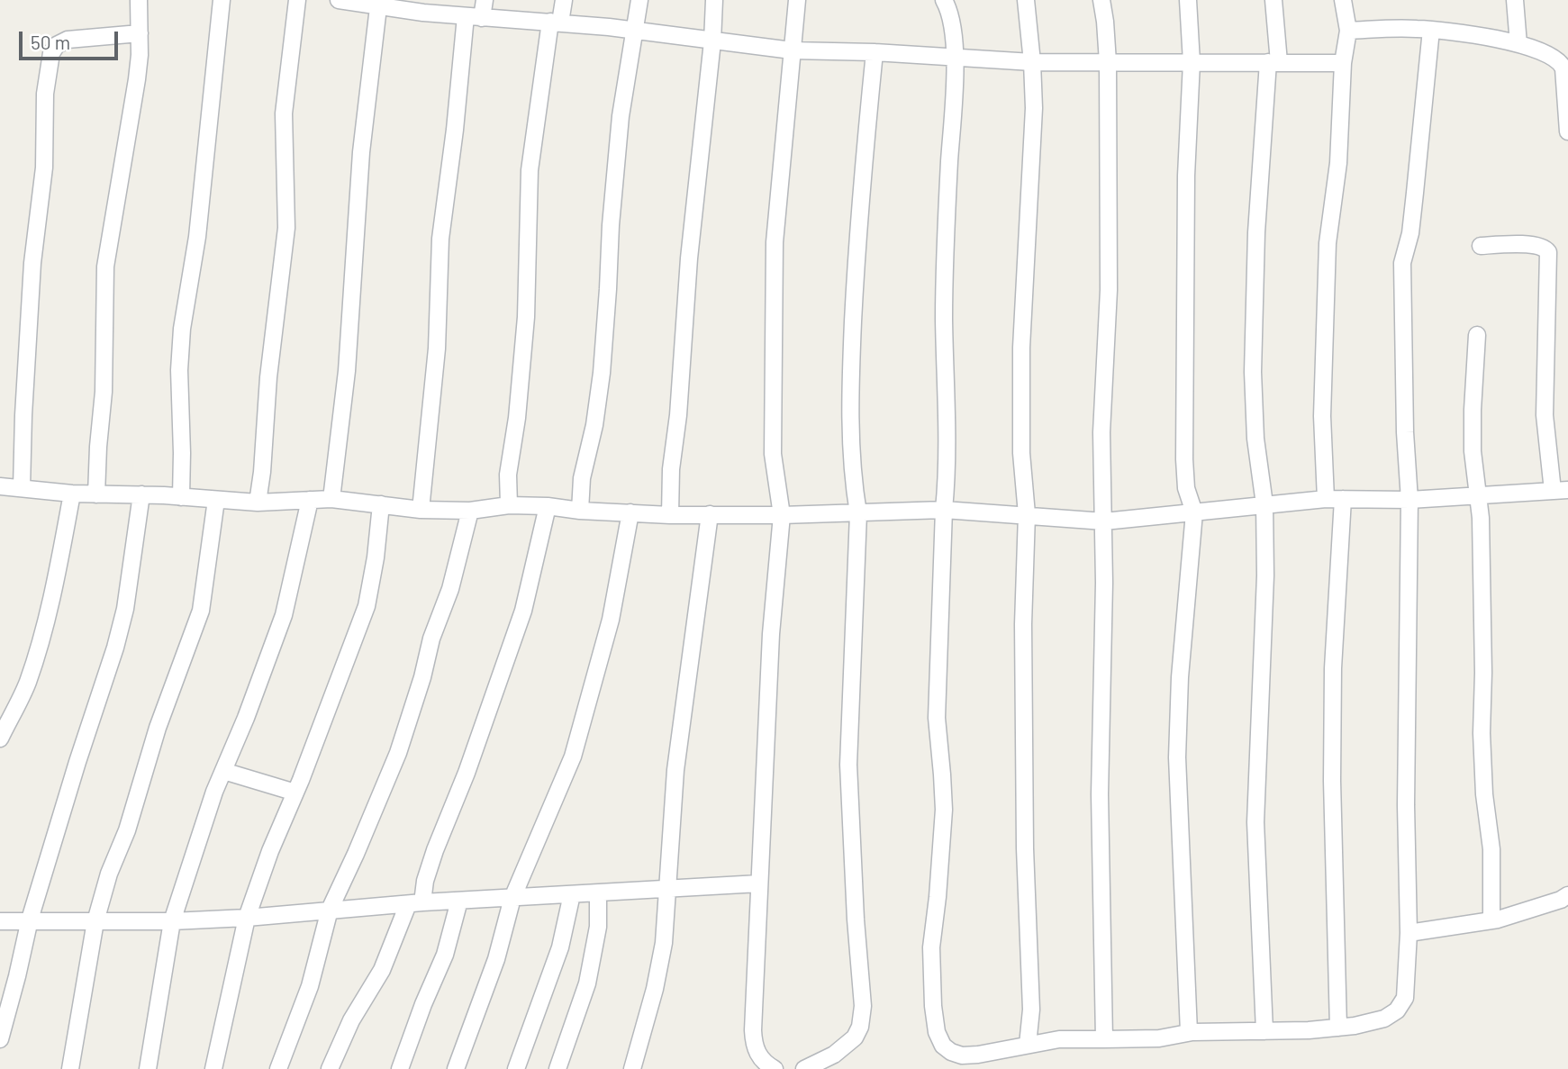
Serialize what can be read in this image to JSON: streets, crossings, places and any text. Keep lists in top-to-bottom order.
{
  "scale_bar": "50 m"
}
